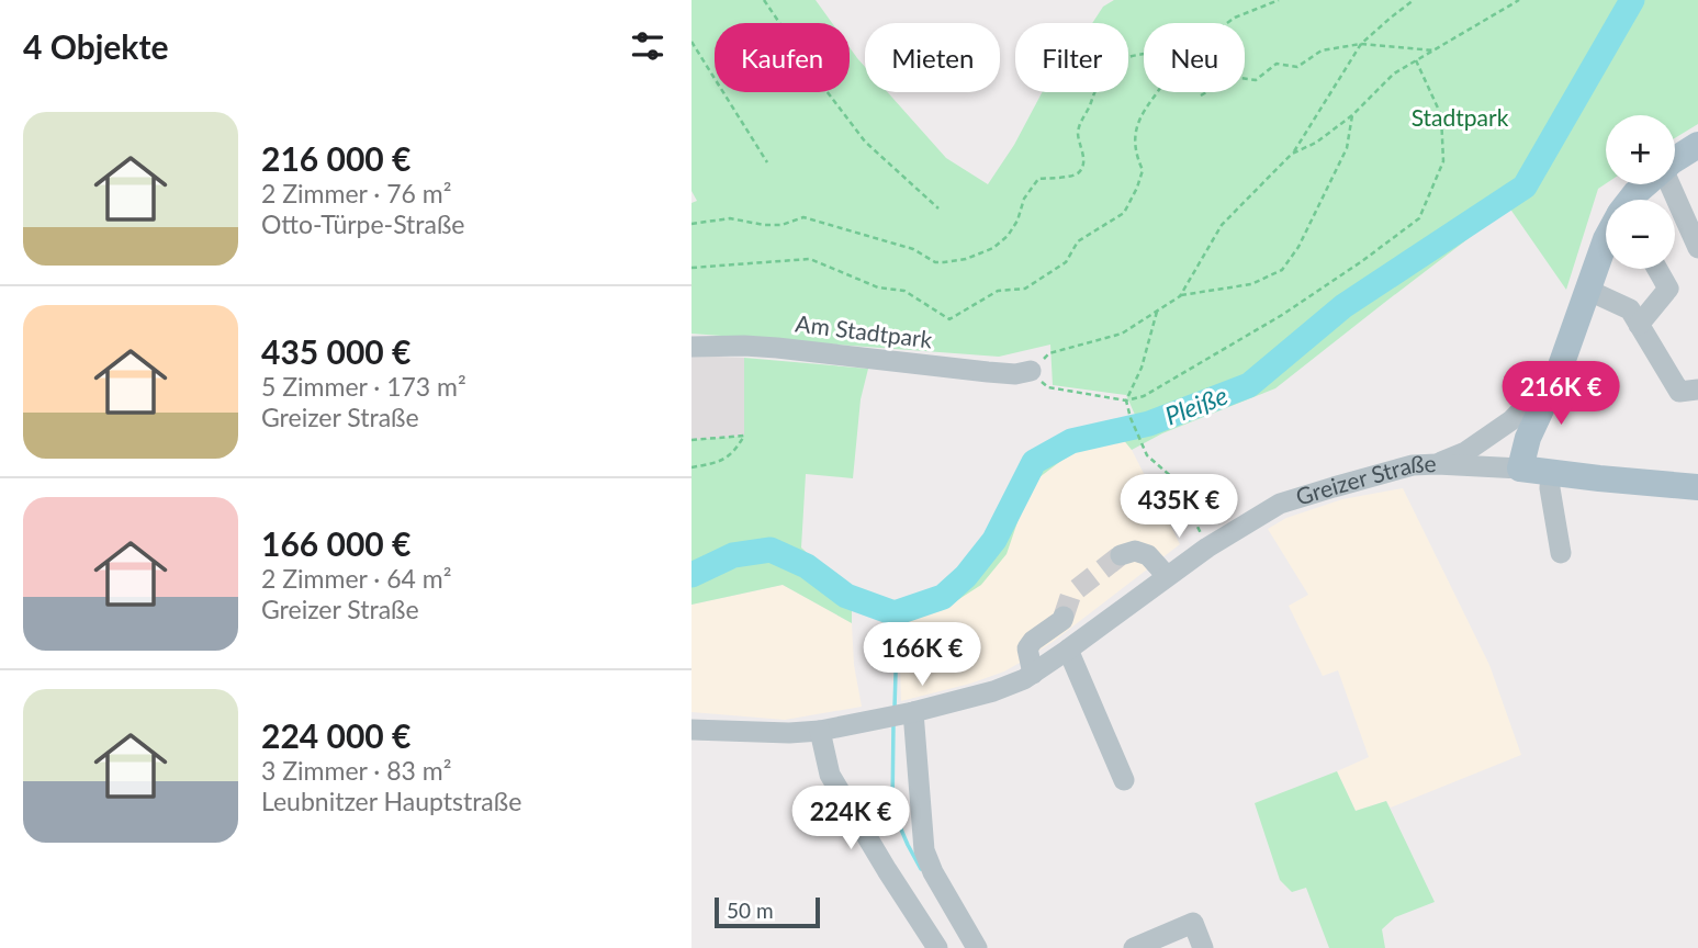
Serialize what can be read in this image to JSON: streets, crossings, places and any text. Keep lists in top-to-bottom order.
{
  "streets": {
    "main road": ["Greizer Straße"],
    "street": ["Am Stadtpark"]
  },
  "water": ["Pleiße"],
  "parks": ["Stadtpark"],
  "scale_bar": "50 m",
  "page": {
    "heading": "4 Objekte",
    "chip": [
      "Kaufen",
      "Mieten",
      "Filter",
      "Neu"
    ],
    "list": [
      {
        "name": "216 000 €",
        "note": "2 Zimmer · 76 m² · Otto-Türpe-Straße"
      },
      {
        "name": "435 000 €",
        "note": "5 Zimmer · 173 m² · Greizer Straße"
      },
      {
        "name": "166 000 €",
        "note": "2 Zimmer · 64 m² · Greizer Straße"
      },
      {
        "name": "224 000 €",
        "note": "3 Zimmer · 83 m² · Leubnitzer Hauptstraße"
      }
    ],
    "map_buttons": ["+", "−"],
    "price": [
      "216K €",
      "435K €",
      "166K €",
      "224K €"
    ],
    "scale": "50 m"
  }
}
